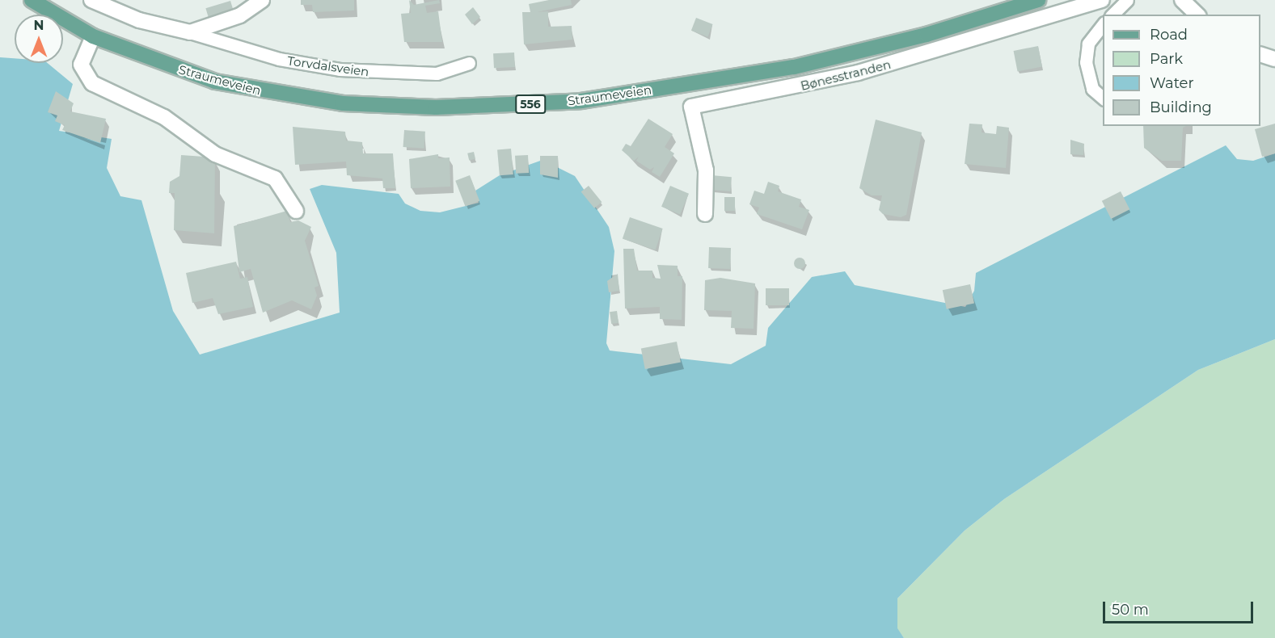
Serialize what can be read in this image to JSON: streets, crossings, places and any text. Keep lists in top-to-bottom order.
{
  "streets": {
    "main road": ["Straumeveien", "556"],
    "street": ["Torvdalsveien", "Bønesstranden"]
  },
  "legend": [
    "Road",
    "Park",
    "Water",
    "Building"
  ],
  "scale_bar": "50 m",
  "north": "top"
}
